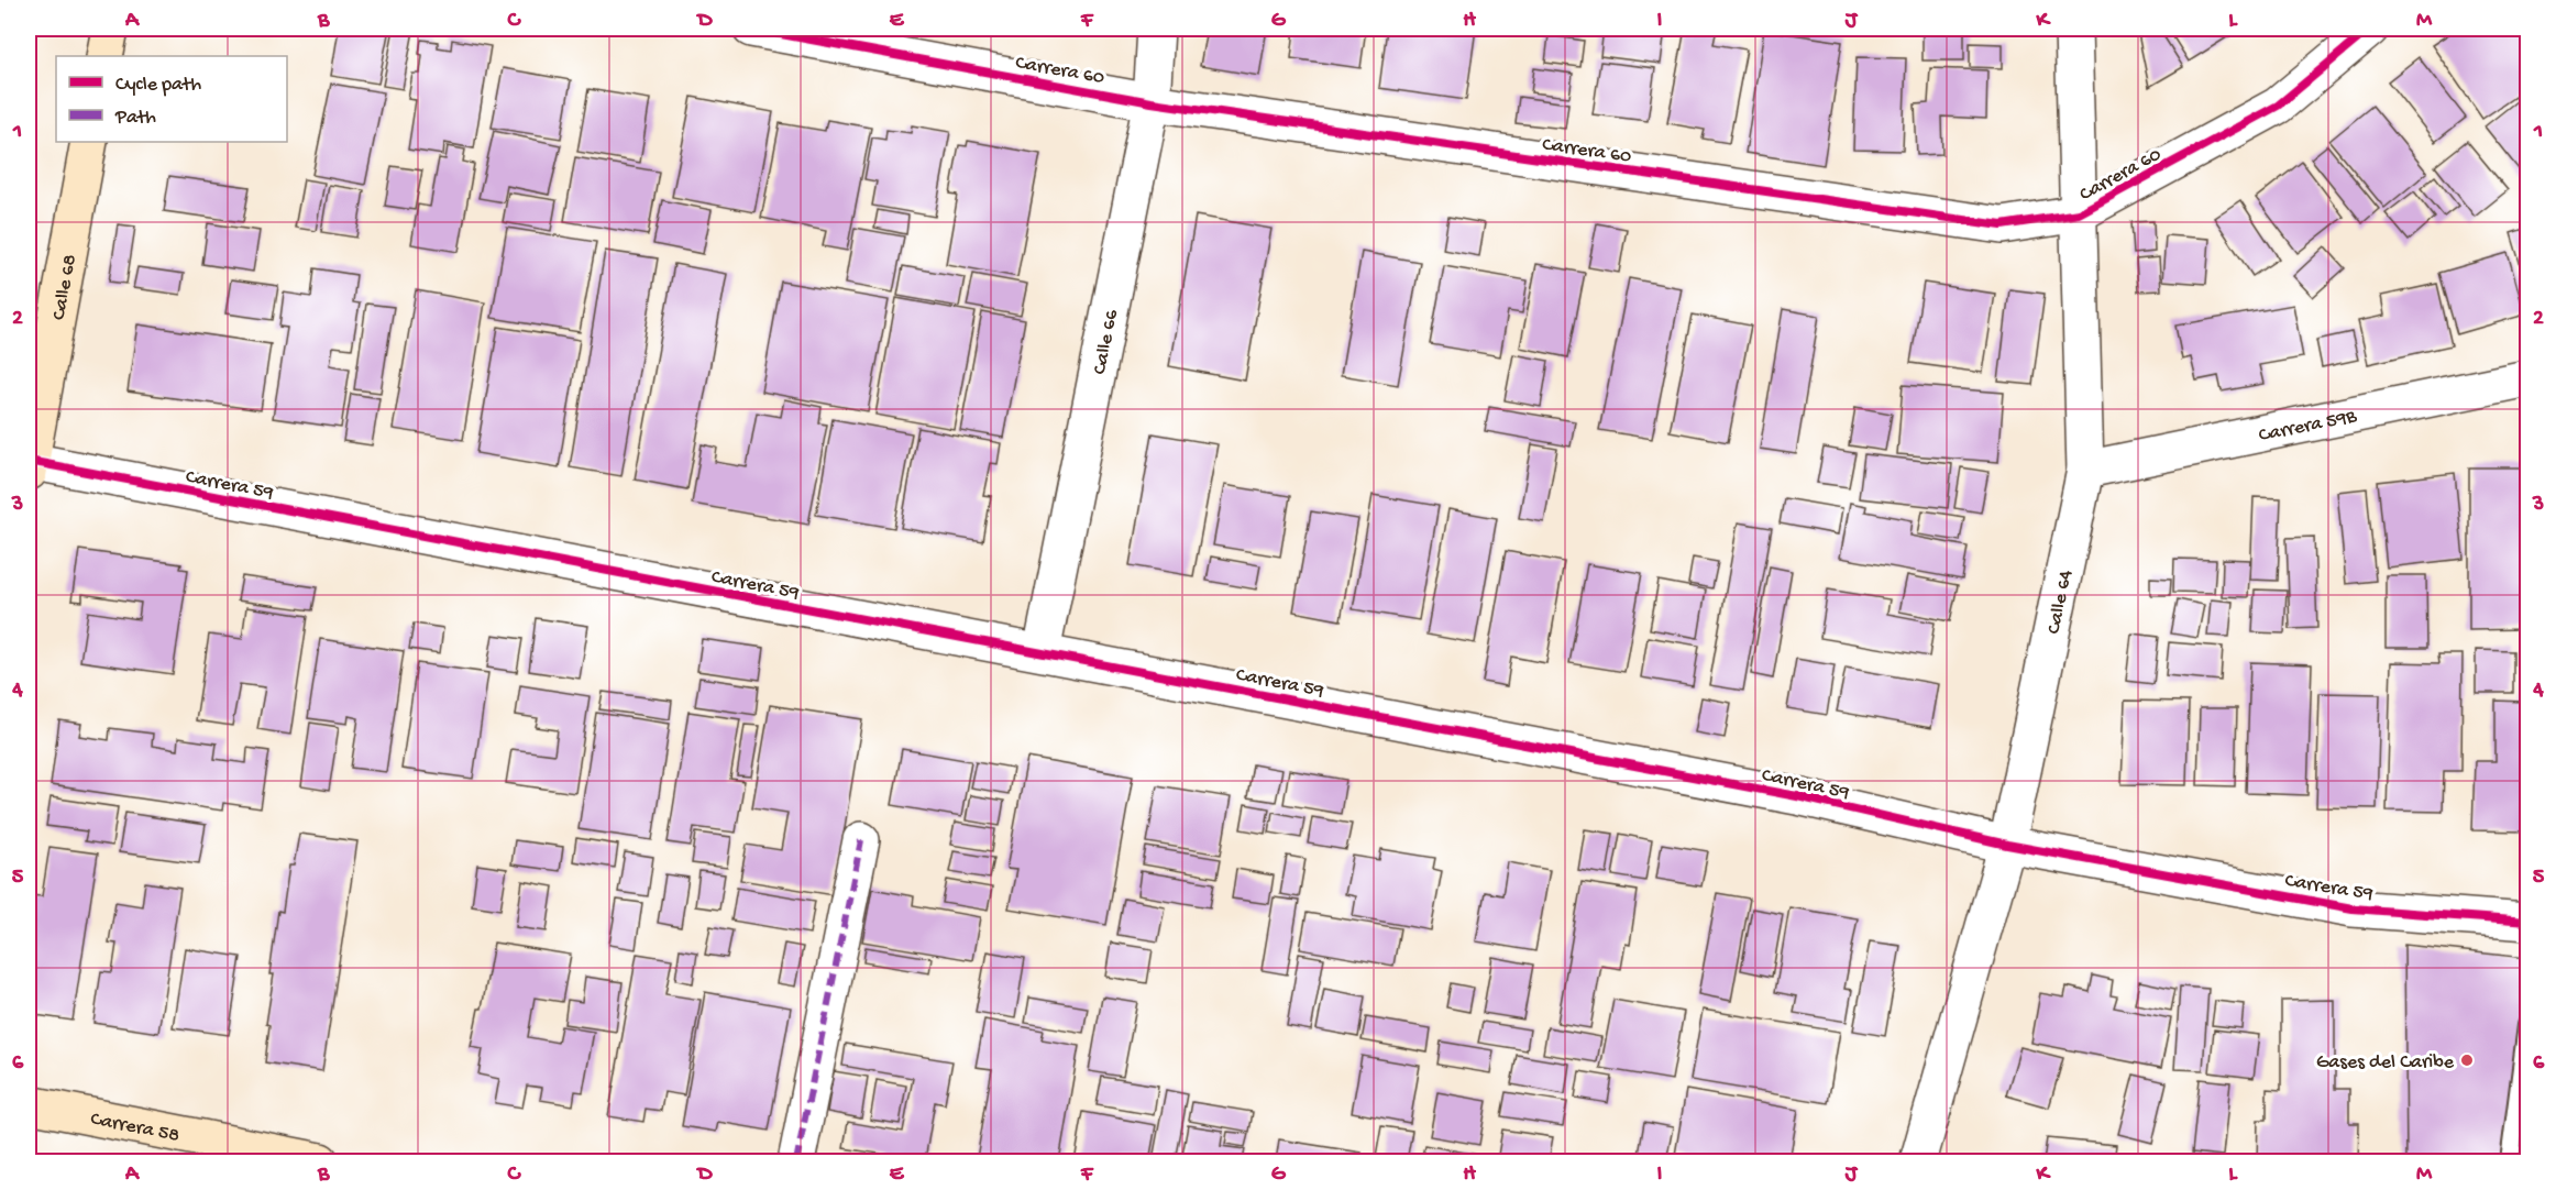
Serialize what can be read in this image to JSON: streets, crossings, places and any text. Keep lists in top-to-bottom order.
{
  "streets": {
    "street": [
      "Carrera 60",
      "Calle 68",
      "Calle 66",
      "Carrera 59B",
      "Carrera 59",
      "Calle 64",
      "Carrera 58"
    ]
  },
  "crossings": [
    ["Carrera 60", "Calle 66"],
    ["Carrera 60", "Calle 64"],
    ["Calle 68", "Carrera 59"],
    ["Calle 66", "Carrera 59"],
    ["Carrera 59B", "Calle 64"],
    ["Carrera 59", "Calle 64"]
  ],
  "places": ["Gases del Caribe"],
  "legend": ["Cycle path", "Path"],
  "grid": {
    "columns": [
      "A",
      "B",
      "C",
      "D",
      "E",
      "F",
      "G",
      "H",
      "I",
      "J",
      "K",
      "L",
      "M"
    ],
    "rows": [
      "1",
      "2",
      "3",
      "4",
      "5",
      "6"
    ]
  }
}
